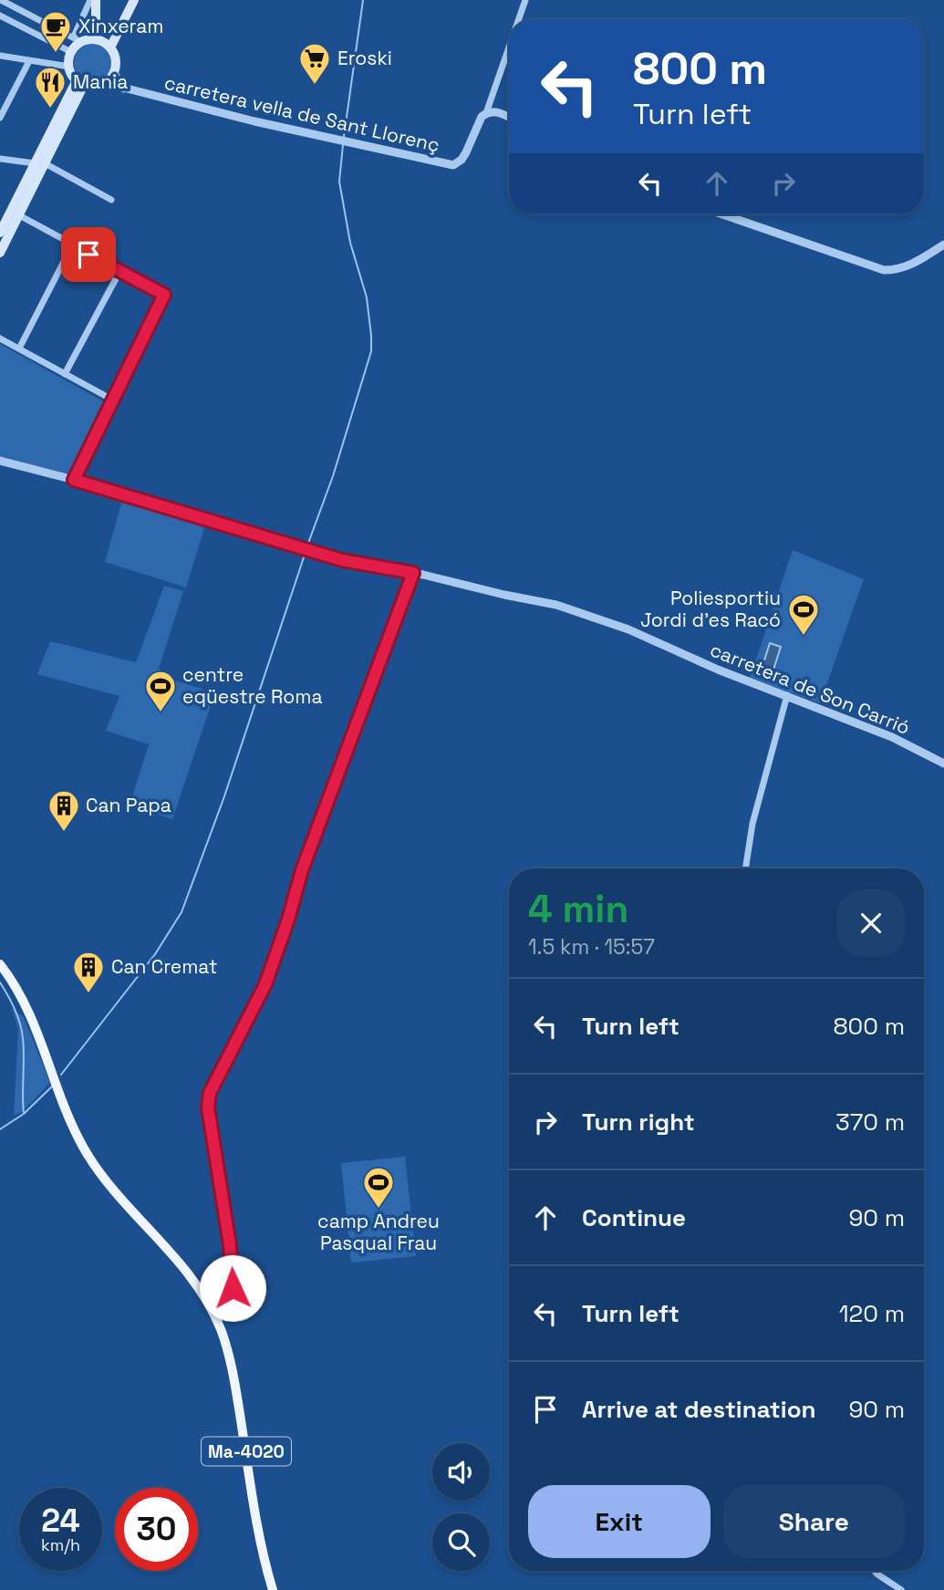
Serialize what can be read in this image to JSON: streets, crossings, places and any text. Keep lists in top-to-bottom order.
{
  "streets": {
    "main road": ["Ma-4020"],
    "street": ["carretera vella de Sant Llorenç", "carretera de Son Carrió"]
  },
  "places": {
    "cafe": ["Xinxeram"],
    "supermarket": ["Eroski"],
    "restaurant": ["Mania"],
    "sports": ["Poliesportiu Jordi d'es Racó", "centre eqüestre Roma", "camp Andreu Pasqual Frau"],
    "building": ["Can Papa", "Can Cremat"]
  },
  "page": {
    "turn": ["800 m", "Turn left"],
    "heading": ["4 min", "1.5 km · 15:57"],
    "list": [
      {
        "name": "Turn left",
        "value": "800 m"
      },
      {
        "name": "Turn right",
        "value": "370 m"
      },
      {
        "name": "Continue",
        "value": "90 m"
      },
      {
        "name": "Turn left",
        "value": "120 m"
      },
      {
        "name": "Arrive at destination",
        "value": "90 m"
      }
    ],
    "buttons": ["Exit", "Share"],
    "speed": "24 km/h",
    "limit": "30"
  }
}
